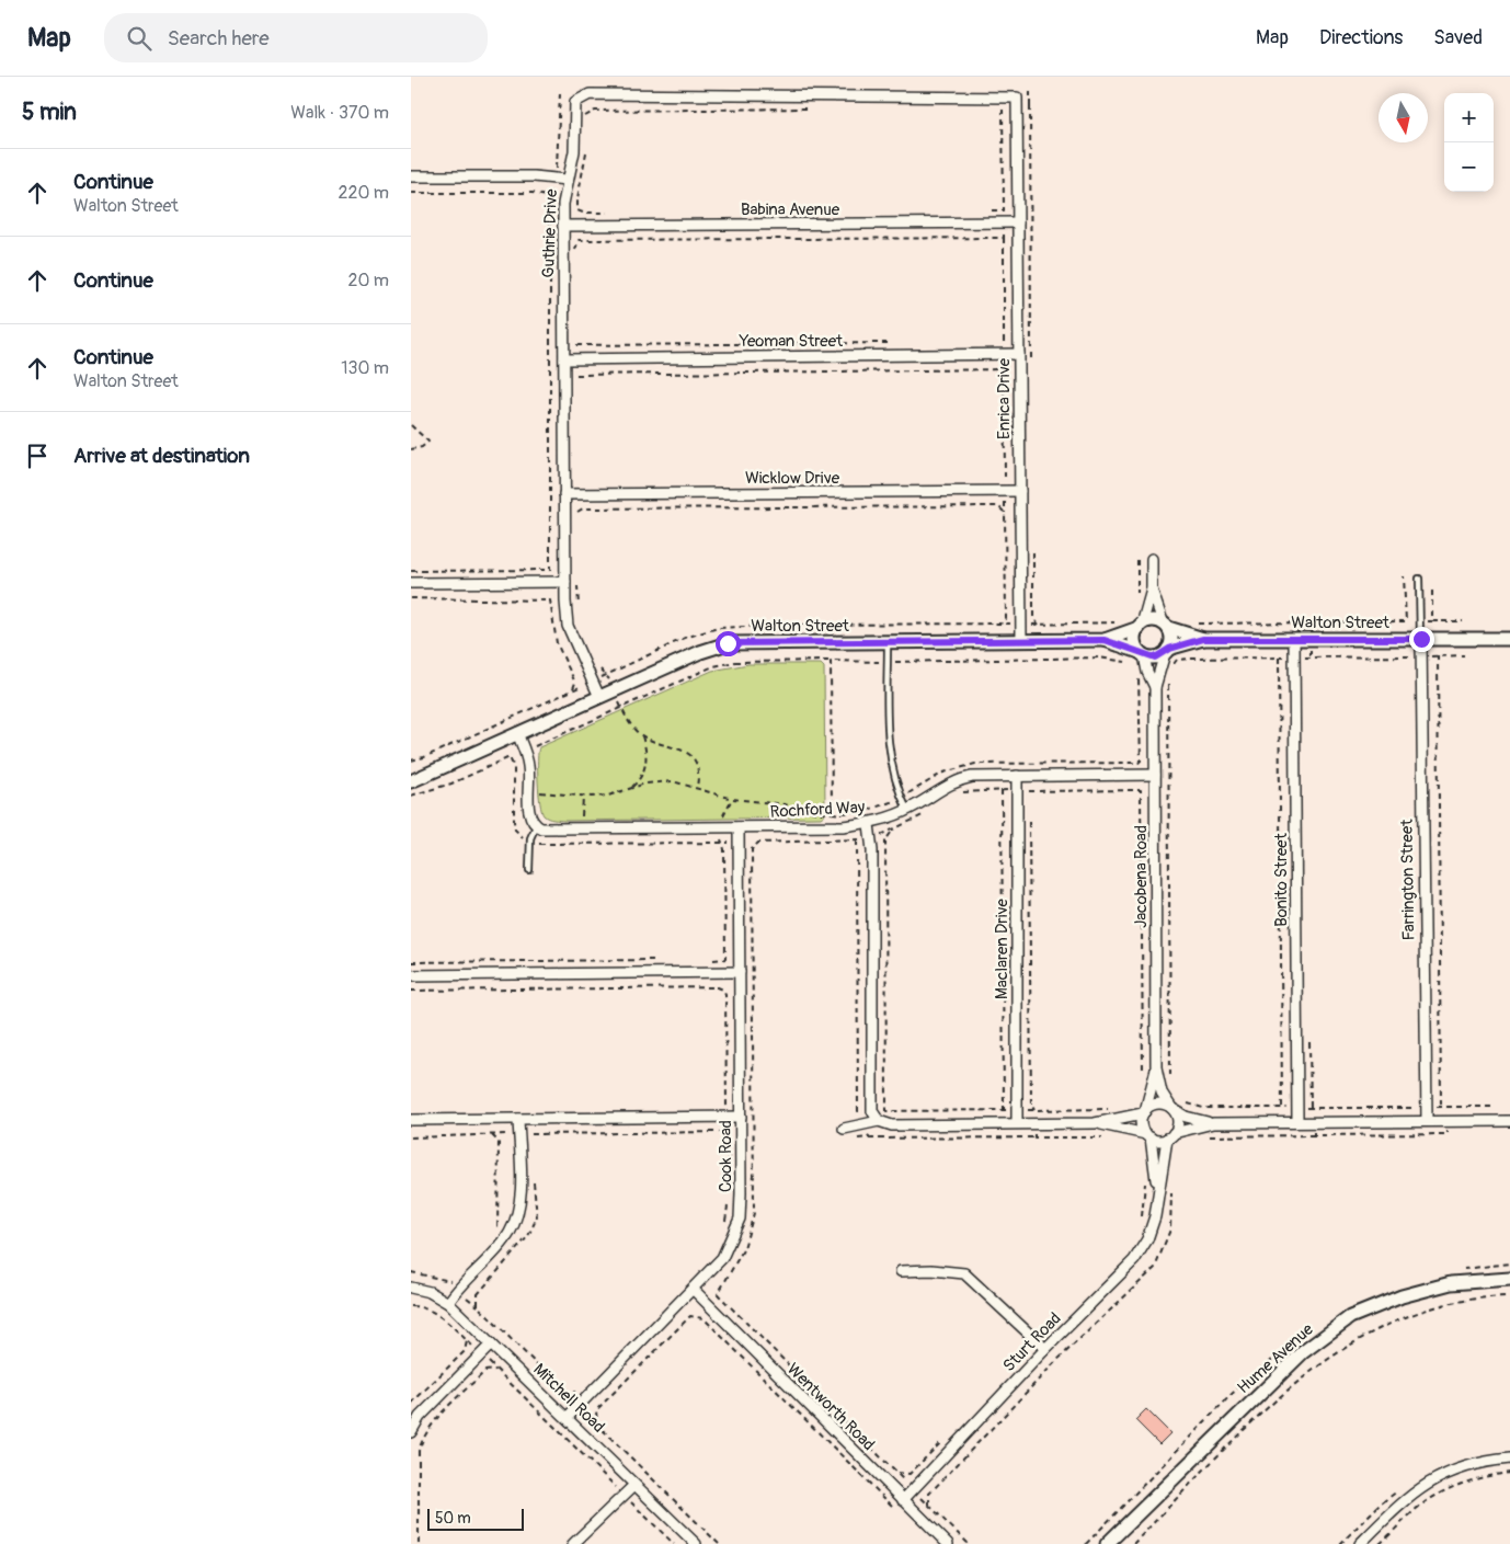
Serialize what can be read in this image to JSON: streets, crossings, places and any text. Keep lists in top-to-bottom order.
{
  "streets": {
    "street": [
      "Babina Avenue",
      "Guthrie Drive",
      "Yeoman Street",
      "Enrica Drive",
      "Wicklow Drive",
      "Walton Street",
      "Rochford Way",
      "Jacobena Road",
      "Bonito Street",
      "Farrington Street",
      "Maclaren Drive",
      "Cook Road",
      "Sturt Road",
      "Hume Avenue",
      "Mitchell Road",
      "Wentworth Road"
    ]
  },
  "crossings": [
    ["Babina Avenue", "Guthrie Drive"],
    ["Babina Avenue", "Enrica Drive"],
    ["Guthrie Drive", "Yeoman Street"],
    ["Guthrie Drive", "Enrica Drive"],
    ["Guthrie Drive", "Wicklow Drive"],
    ["Guthrie Drive", "Walton Street"],
    ["Yeoman Street", "Enrica Drive"],
    ["Enrica Drive", "Wicklow Drive"],
    ["Enrica Drive", "Walton Street"],
    ["Walton Street", "Jacobena Road"],
    ["Walton Street", "Bonito Street"],
    ["Walton Street", "Farrington Street"],
    ["Rochford Way", "Jacobena Road"],
    ["Rochford Way", "Maclaren Drive"],
    ["Rochford Way", "Cook Road"],
    ["Jacobena Road", "Sturt Road"],
    ["Cook Road", "Mitchell Road"],
    ["Cook Road", "Wentworth Road"],
    ["Sturt Road", "Wentworth Road"]
  ],
  "scale_bar": "50 m",
  "north": "bottom",
  "page": {
    "header": "Map",
    "search": "Search here",
    "nav": ["Map", "Directions", "Saved"],
    "heading": ["5 min", "Walk · 370 m"],
    "map_buttons": ["+", "−"],
    "list": [
      ["Continue", "Walton Street", "220 m"],
      ["Continue", "20 m"],
      ["Continue", "Walton Street", "130 m"],
      "Arrive at destination"
    ],
    "scale": "50 m"
  }
}
